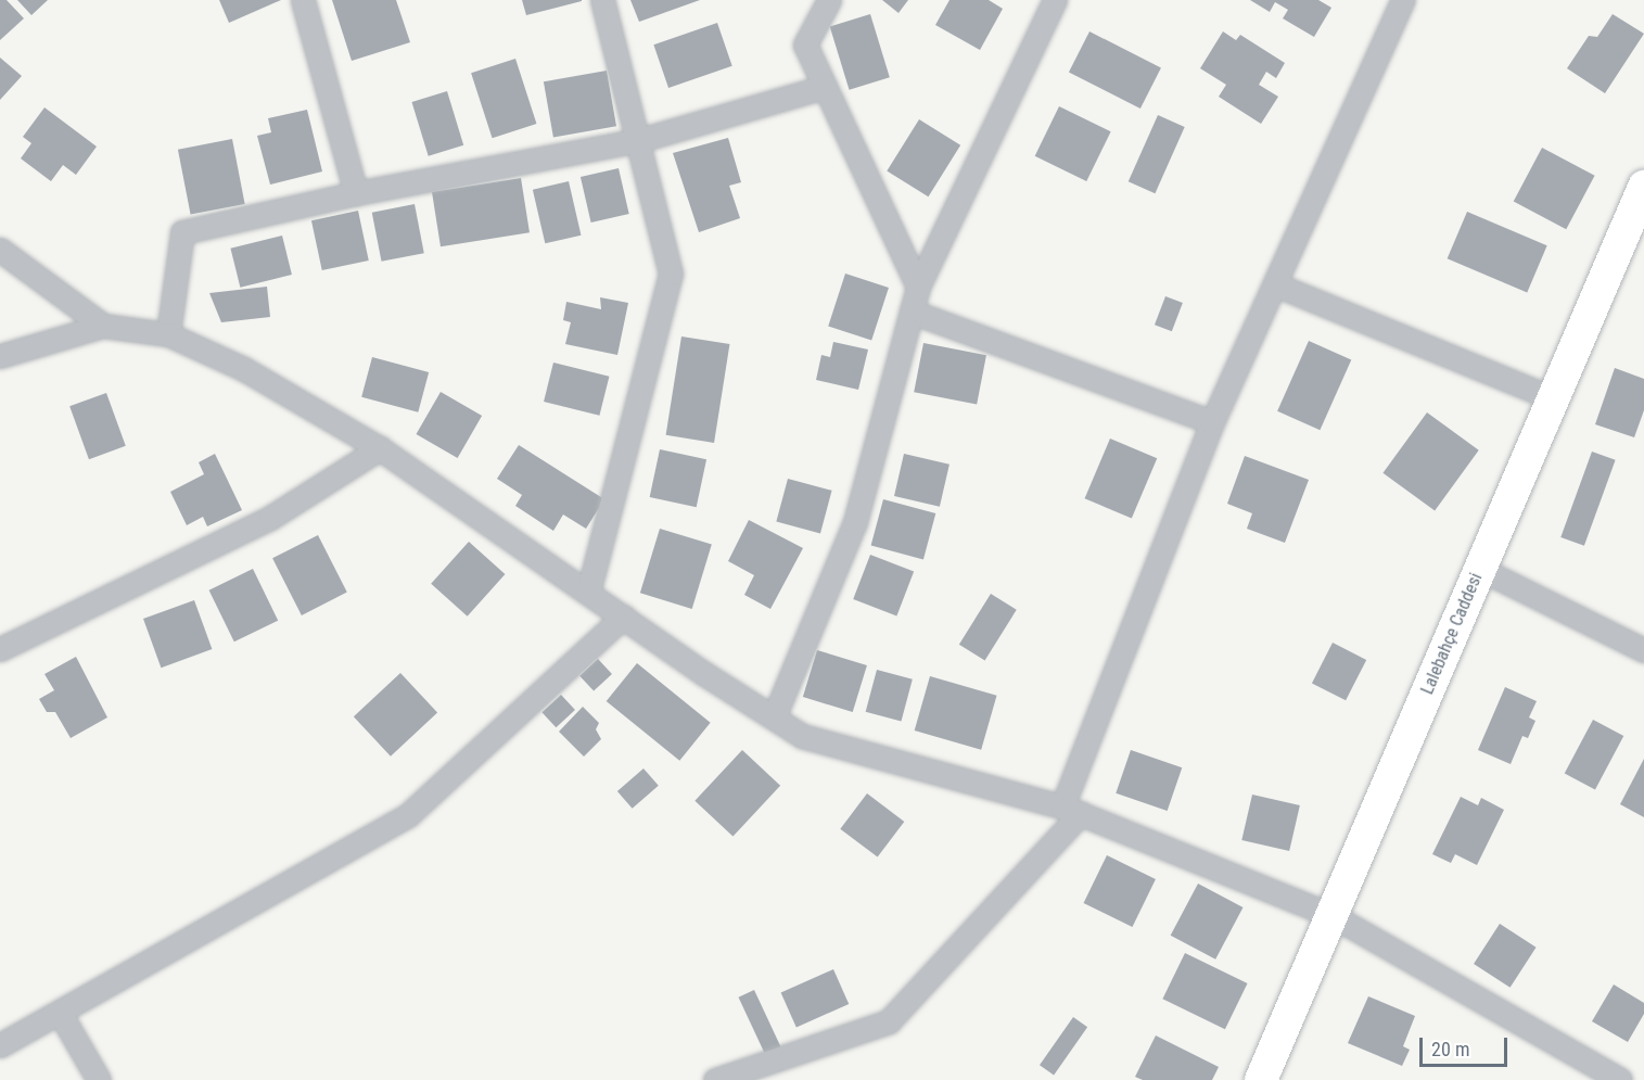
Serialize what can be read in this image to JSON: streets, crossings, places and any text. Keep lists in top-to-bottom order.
{
  "streets": {
    "street": ["Lalebahçe Caddesi"]
  },
  "scale_bar": "20 m"
}
